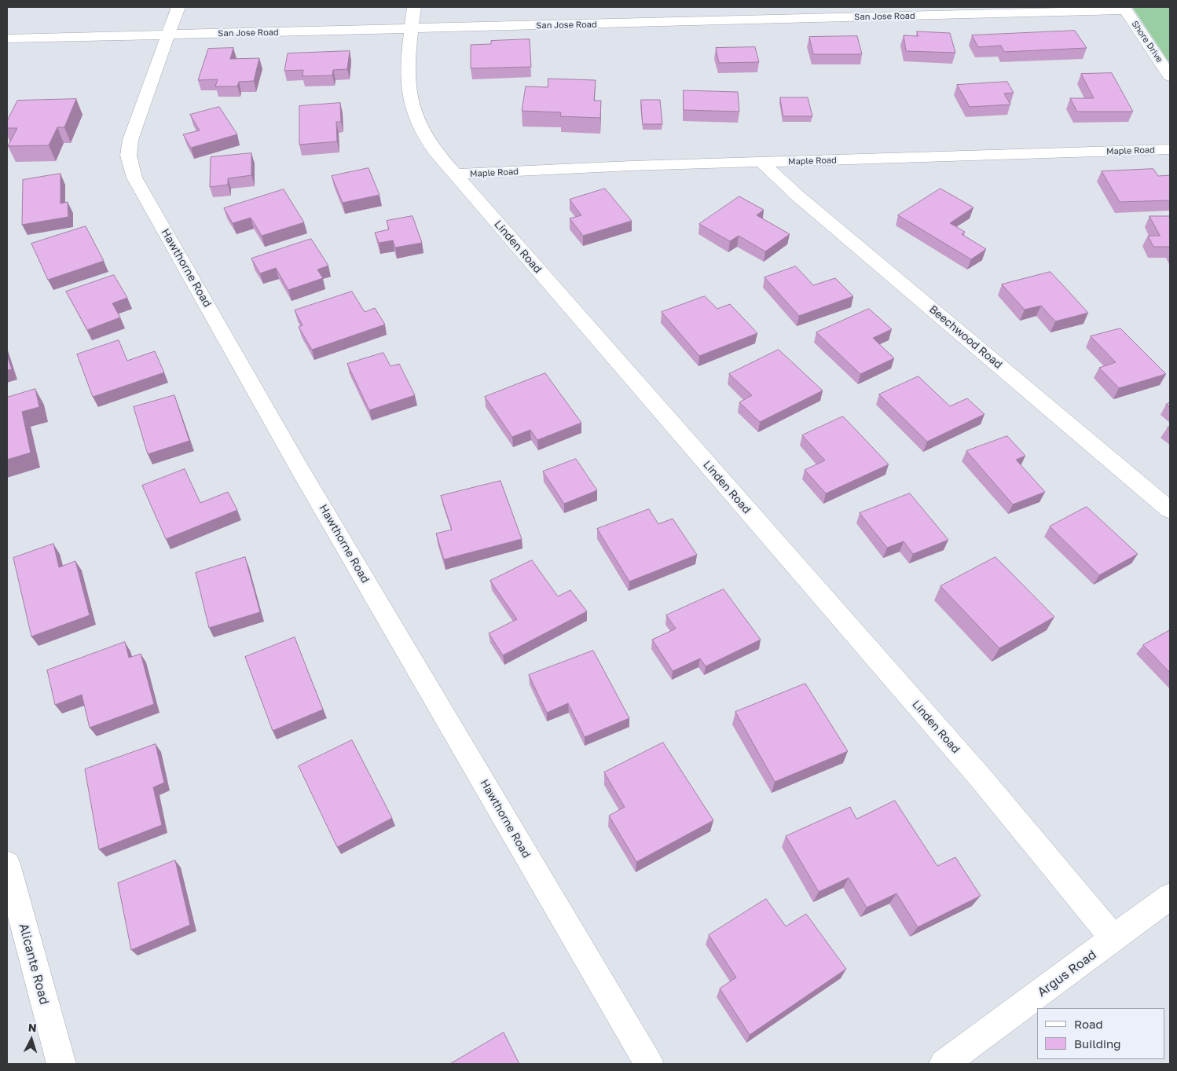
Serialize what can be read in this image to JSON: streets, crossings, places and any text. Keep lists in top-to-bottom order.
{
  "streets": {
    "street": [
      "San Jose Road",
      "Shore Drive",
      "Maple Road",
      "Linden Road",
      "Hawthorne Road",
      "Beechwood Road",
      "Alicante Road",
      "Argus Road"
    ]
  },
  "crossings": [
    ["San Jose Road", "Shore Drive"],
    ["San Jose Road", "Linden Road"],
    ["San Jose Road", "Hawthorne Road"],
    ["Maple Road", "Linden Road"],
    ["Maple Road", "Beechwood Road"],
    ["Linden Road", "Argus Road"]
  ],
  "legend": ["Road", "Building"],
  "north": "top"
}
